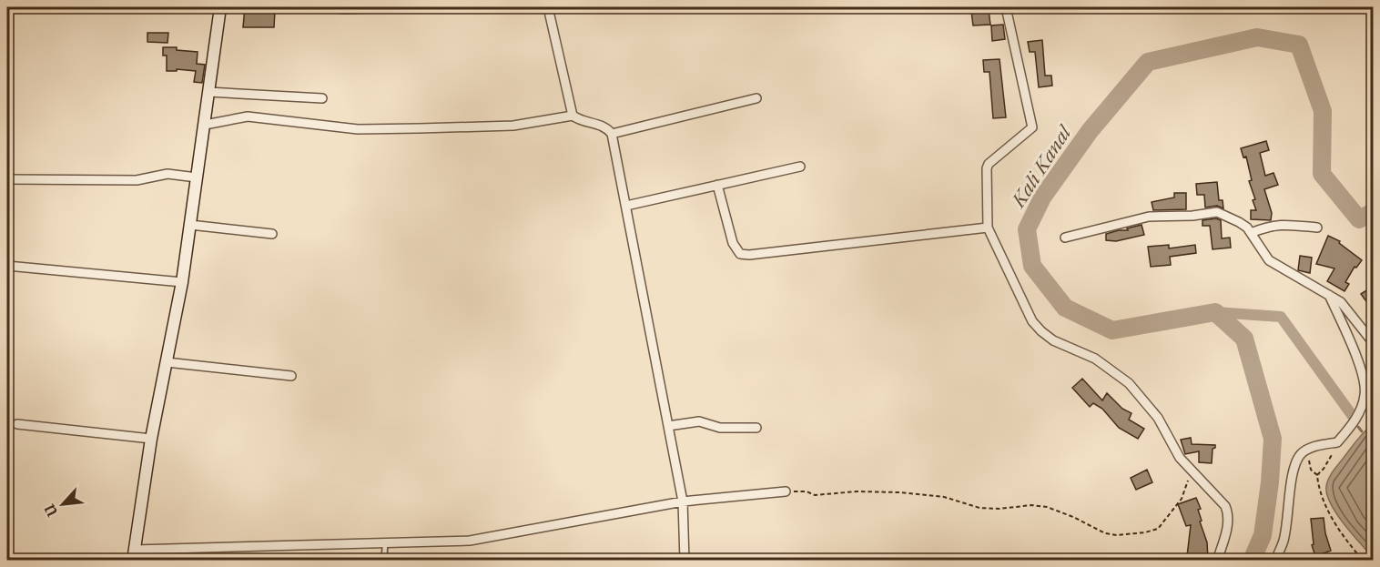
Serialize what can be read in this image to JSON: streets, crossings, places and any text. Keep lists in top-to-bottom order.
{
  "water": ["Kali Kanal"],
  "north": "bottom left"
}
